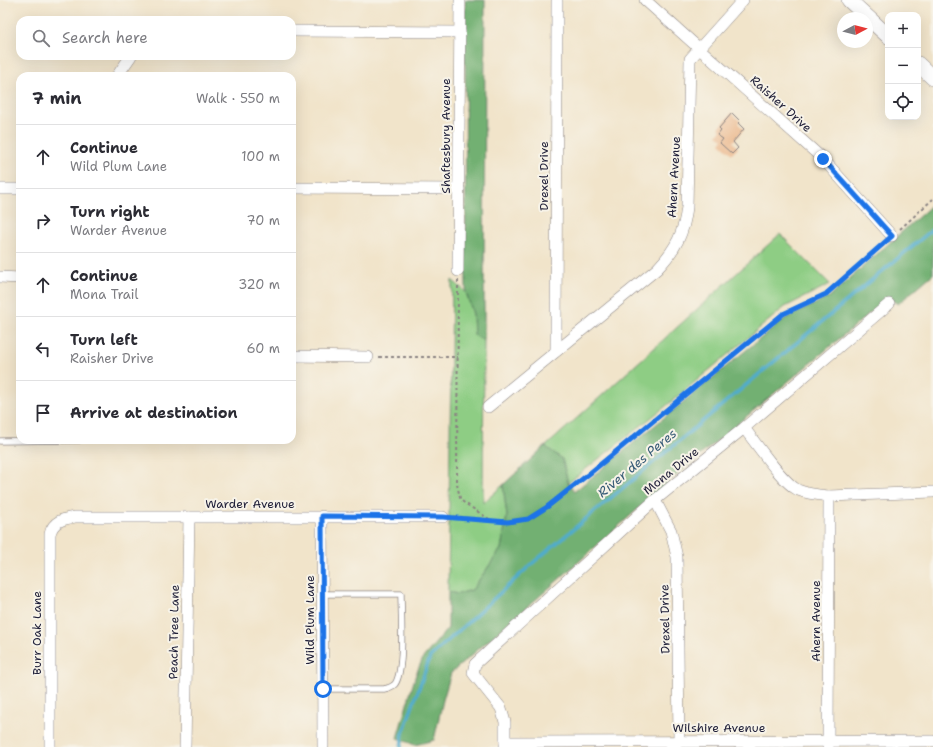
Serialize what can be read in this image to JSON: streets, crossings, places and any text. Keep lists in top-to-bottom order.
{
  "streets": {
    "street": [
      "Raisher Drive",
      "Shaftesbury Avenue",
      "Drexel Drive",
      "Ahern Avenue",
      "Mona Drive",
      "Warder Avenue",
      "Wild Plum Lane",
      "Peach Tree Lane",
      "Burr Oak Lane",
      "Wilshire Avenue"
    ]
  },
  "crossings": [
    ["Raisher Drive", "Ahern Avenue"],
    ["Drexel Drive", "Ahern Avenue"],
    ["Drexel Drive", "Mona Drive"],
    ["Drexel Drive", "Wilshire Avenue"],
    ["Ahern Avenue", "Wilshire Avenue"],
    ["Mona Drive", "Wilshire Avenue"],
    ["Warder Avenue", "Wild Plum Lane"],
    ["Warder Avenue", "Peach Tree Lane"],
    ["Warder Avenue", "Burr Oak Lane"]
  ],
  "water": ["River des Peres"],
  "north": "right",
  "page": {
    "map_buttons": ["+", "−"],
    "search": "Search here",
    "heading": ["7 min", "Walk · 550 m"],
    "list": [
      ["Continue", "Wild Plum Lane", "100 m"],
      ["Turn right", "Warder Avenue", "70 m"],
      ["Continue", "Mona Trail", "320 m"],
      ["Turn left", "Raisher Drive", "60 m"],
      "Arrive at destination"
    ]
  }
}
